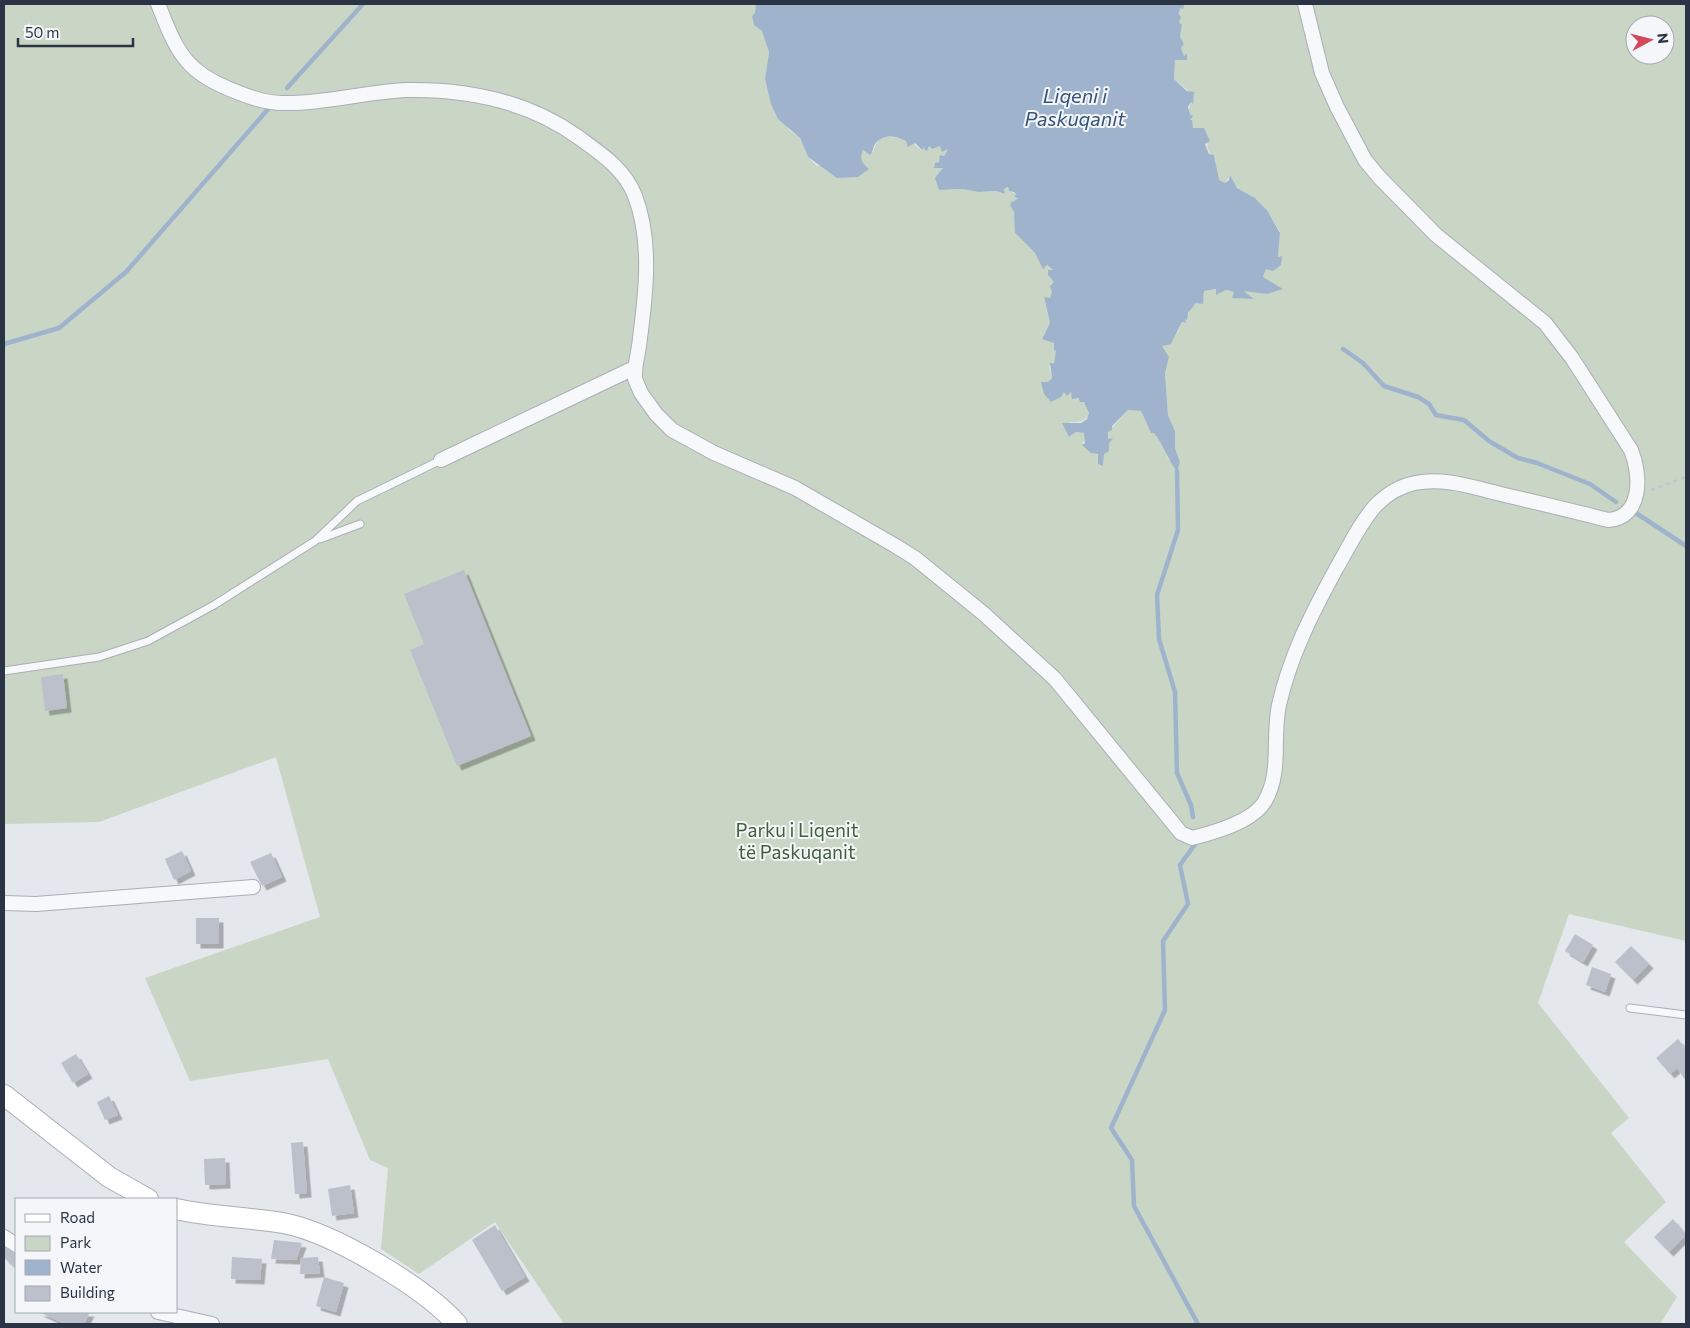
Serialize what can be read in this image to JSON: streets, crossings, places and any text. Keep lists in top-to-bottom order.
{
  "water": ["Liqeni i Paskuqanit"],
  "parks": ["Parku i Liqenit të Paskuqanit"],
  "legend": [
    "Road",
    "Park",
    "Water",
    "Building"
  ],
  "scale_bar": "50 m",
  "north": "right"
}
